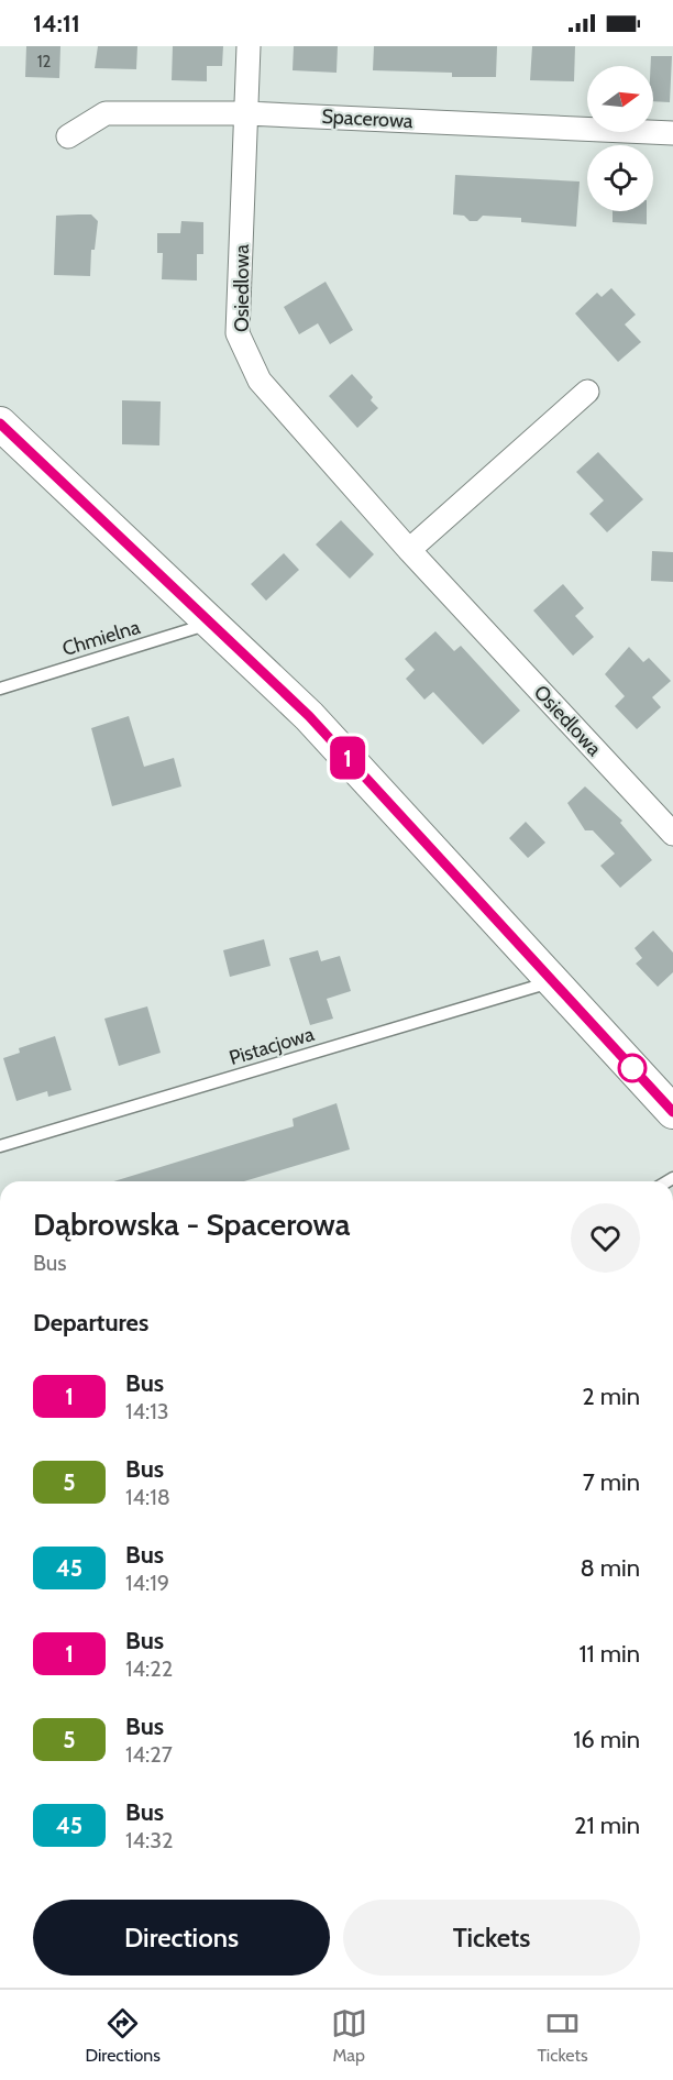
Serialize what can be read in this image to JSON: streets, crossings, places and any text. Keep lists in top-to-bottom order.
{
  "streets": {
    "street": ["Spacerowa", "Osiedlowa"],
    "lane": ["Chmielna", "Pistacjowa"]
  },
  "crossings": [
    ["Spacerowa", "Osiedlowa"]
  ],
  "lines": ["bus line 1"],
  "house_numbers": ["12"],
  "north": "right",
  "page": {
    "status": "14:11",
    "on_map": "1",
    "heading": [
      ["Dąbrowska - Spacerowa", "Bus"],
      "Departures"
    ],
    "list": [
      {
        "mark": "1",
        "name": "Bus",
        "note": "14:13",
        "value": "2 min"
      },
      {
        "mark": "5",
        "name": "Bus",
        "note": "14:18",
        "value": "7 min"
      },
      {
        "mark": "45",
        "name": "Bus",
        "note": "14:19",
        "value": "8 min"
      },
      {
        "mark": "1",
        "name": "Bus",
        "note": "14:22",
        "value": "11 min"
      },
      {
        "mark": "5",
        "name": "Bus",
        "note": "14:27",
        "value": "16 min"
      },
      {
        "mark": "45",
        "name": "Bus",
        "note": "14:32",
        "value": "21 min"
      }
    ],
    "buttons": ["Directions", "Tickets"],
    "tabs": ["Directions", "Map", "Tickets"]
  }
}
